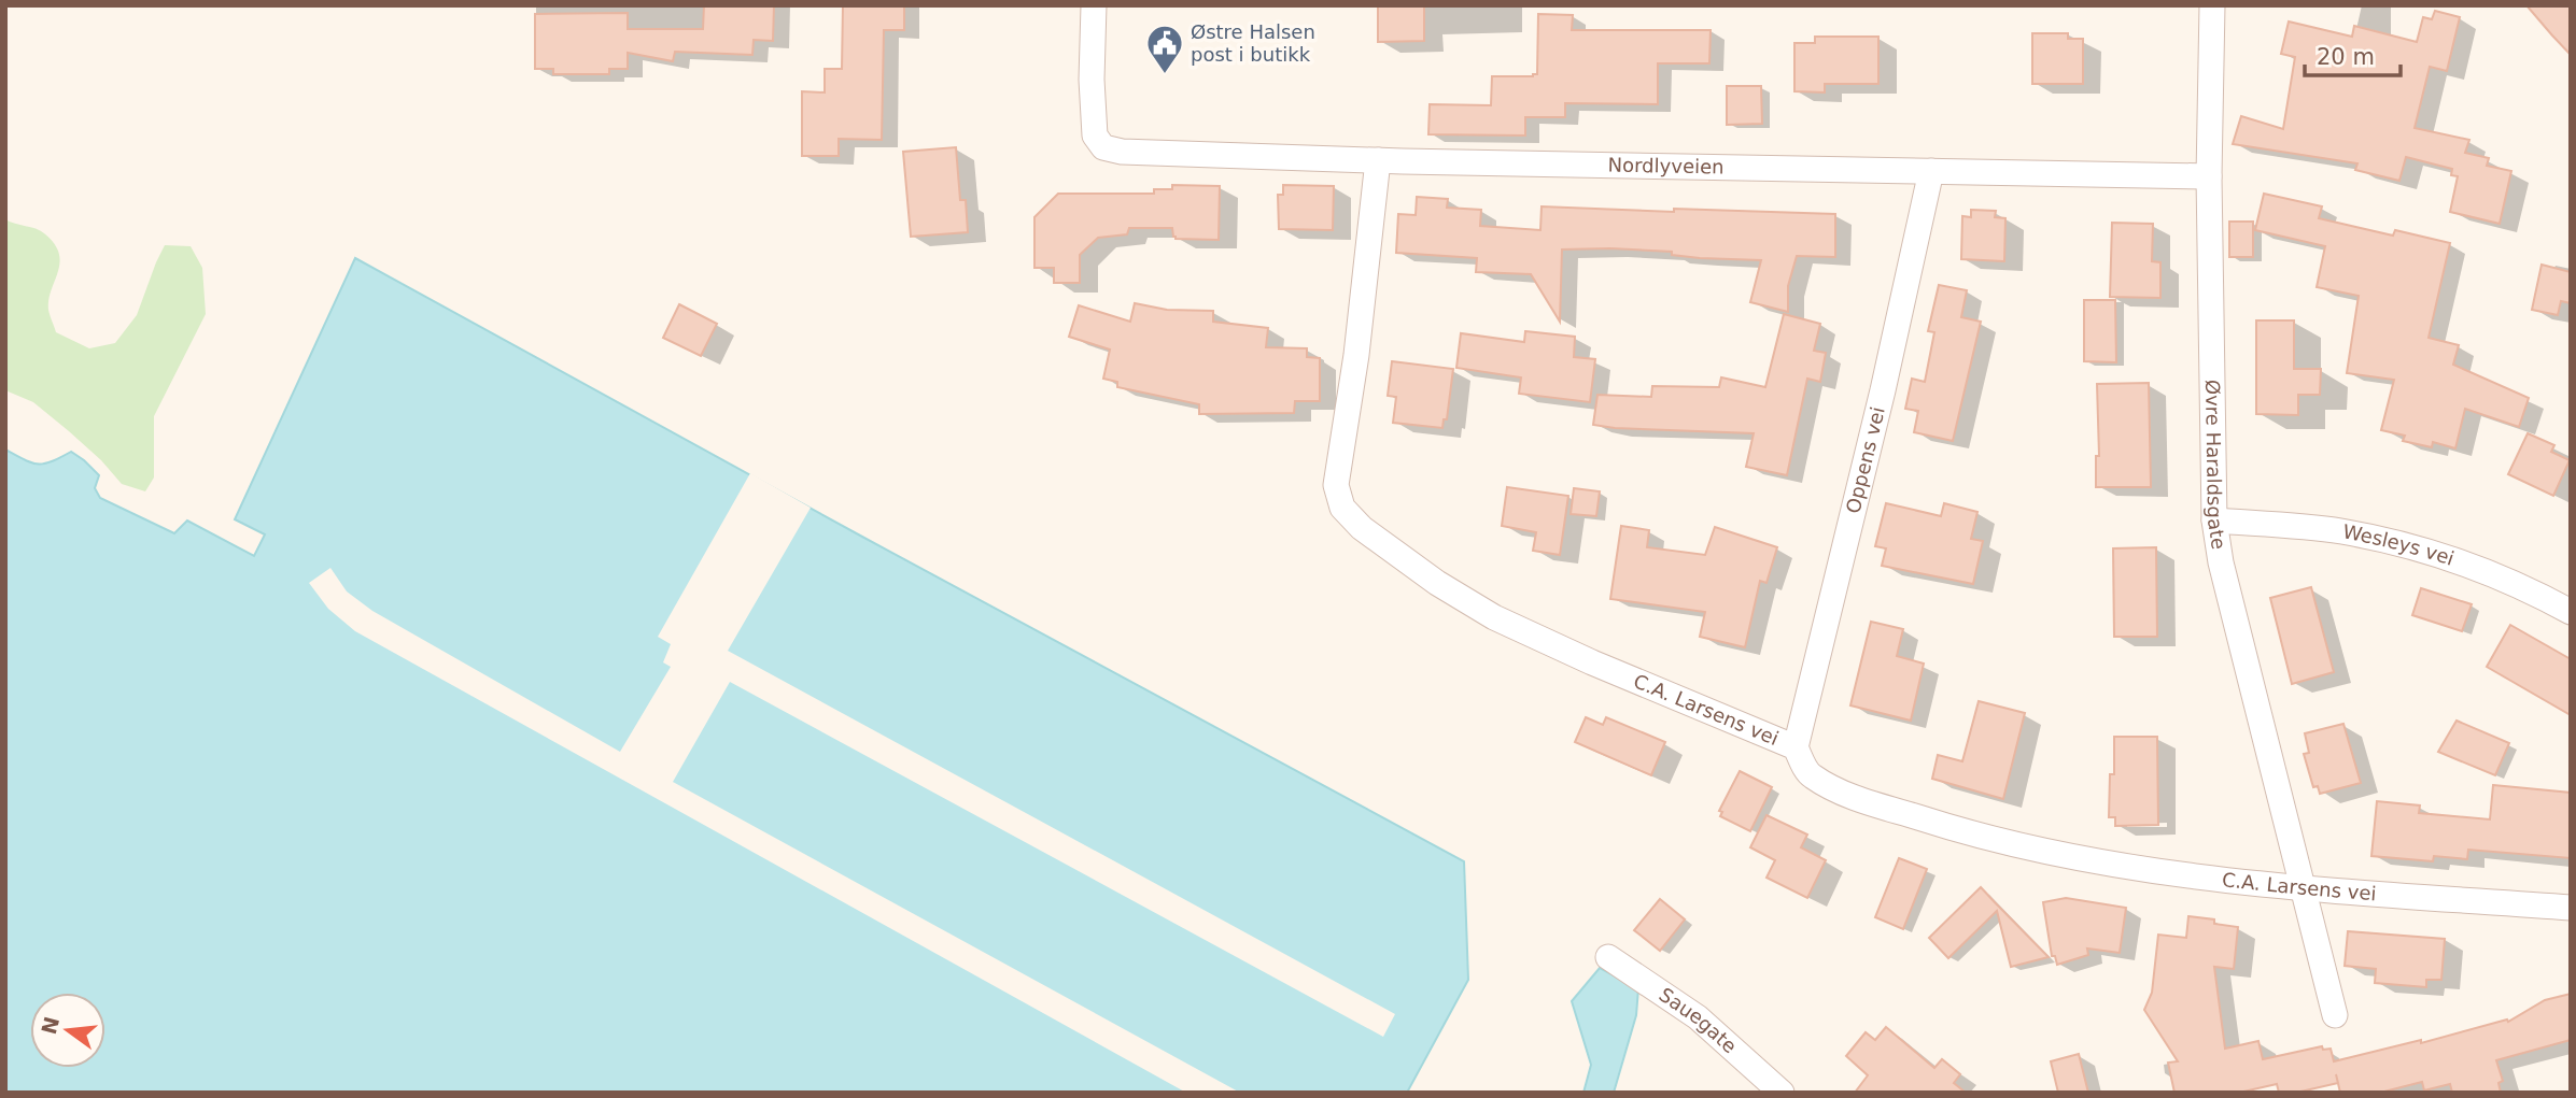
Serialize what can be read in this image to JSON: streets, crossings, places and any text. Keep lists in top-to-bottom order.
{
  "streets": {
    "street": [
      "Nordlyveien",
      "Oppens vei",
      "Øvre Haraldsgate",
      "Wesleys vei",
      "C.A. Larsens vei",
      "Sauegate"
    ]
  },
  "crossings": [
    ["Nordlyveien", "Oppens vei"],
    ["Nordlyveien", "Øvre Haraldsgate"],
    ["Nordlyveien", "C.A. Larsens vei"],
    ["Oppens vei", "C.A. Larsens vei"],
    ["Øvre Haraldsgate", "Wesleys vei"],
    ["Øvre Haraldsgate", "C.A. Larsens vei"]
  ],
  "places": {
    "public building": ["Østre Halsen post i butikk"]
  },
  "scale_bar": "20 m",
  "north": "left"
}
